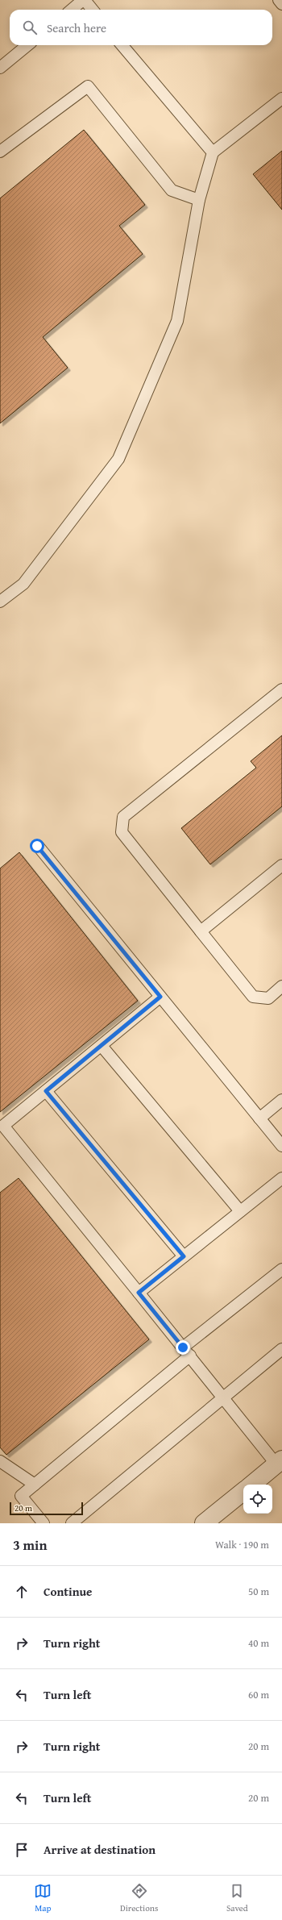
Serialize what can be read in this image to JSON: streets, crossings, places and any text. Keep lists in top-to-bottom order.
{
  "scale_bar": "20 m",
  "page": {
    "search": "Search here",
    "scale": "20 m",
    "heading": ["3 min", "Walk · 190 m"],
    "list": [
      ["Continue", "50 m"],
      ["Turn right", "40 m"],
      ["Turn left", "60 m"],
      ["Turn right", "20 m"],
      ["Turn left", "20 m"],
      "Arrive at destination"
    ],
    "nav": ["Map", "Directions", "Saved"]
  }
}
